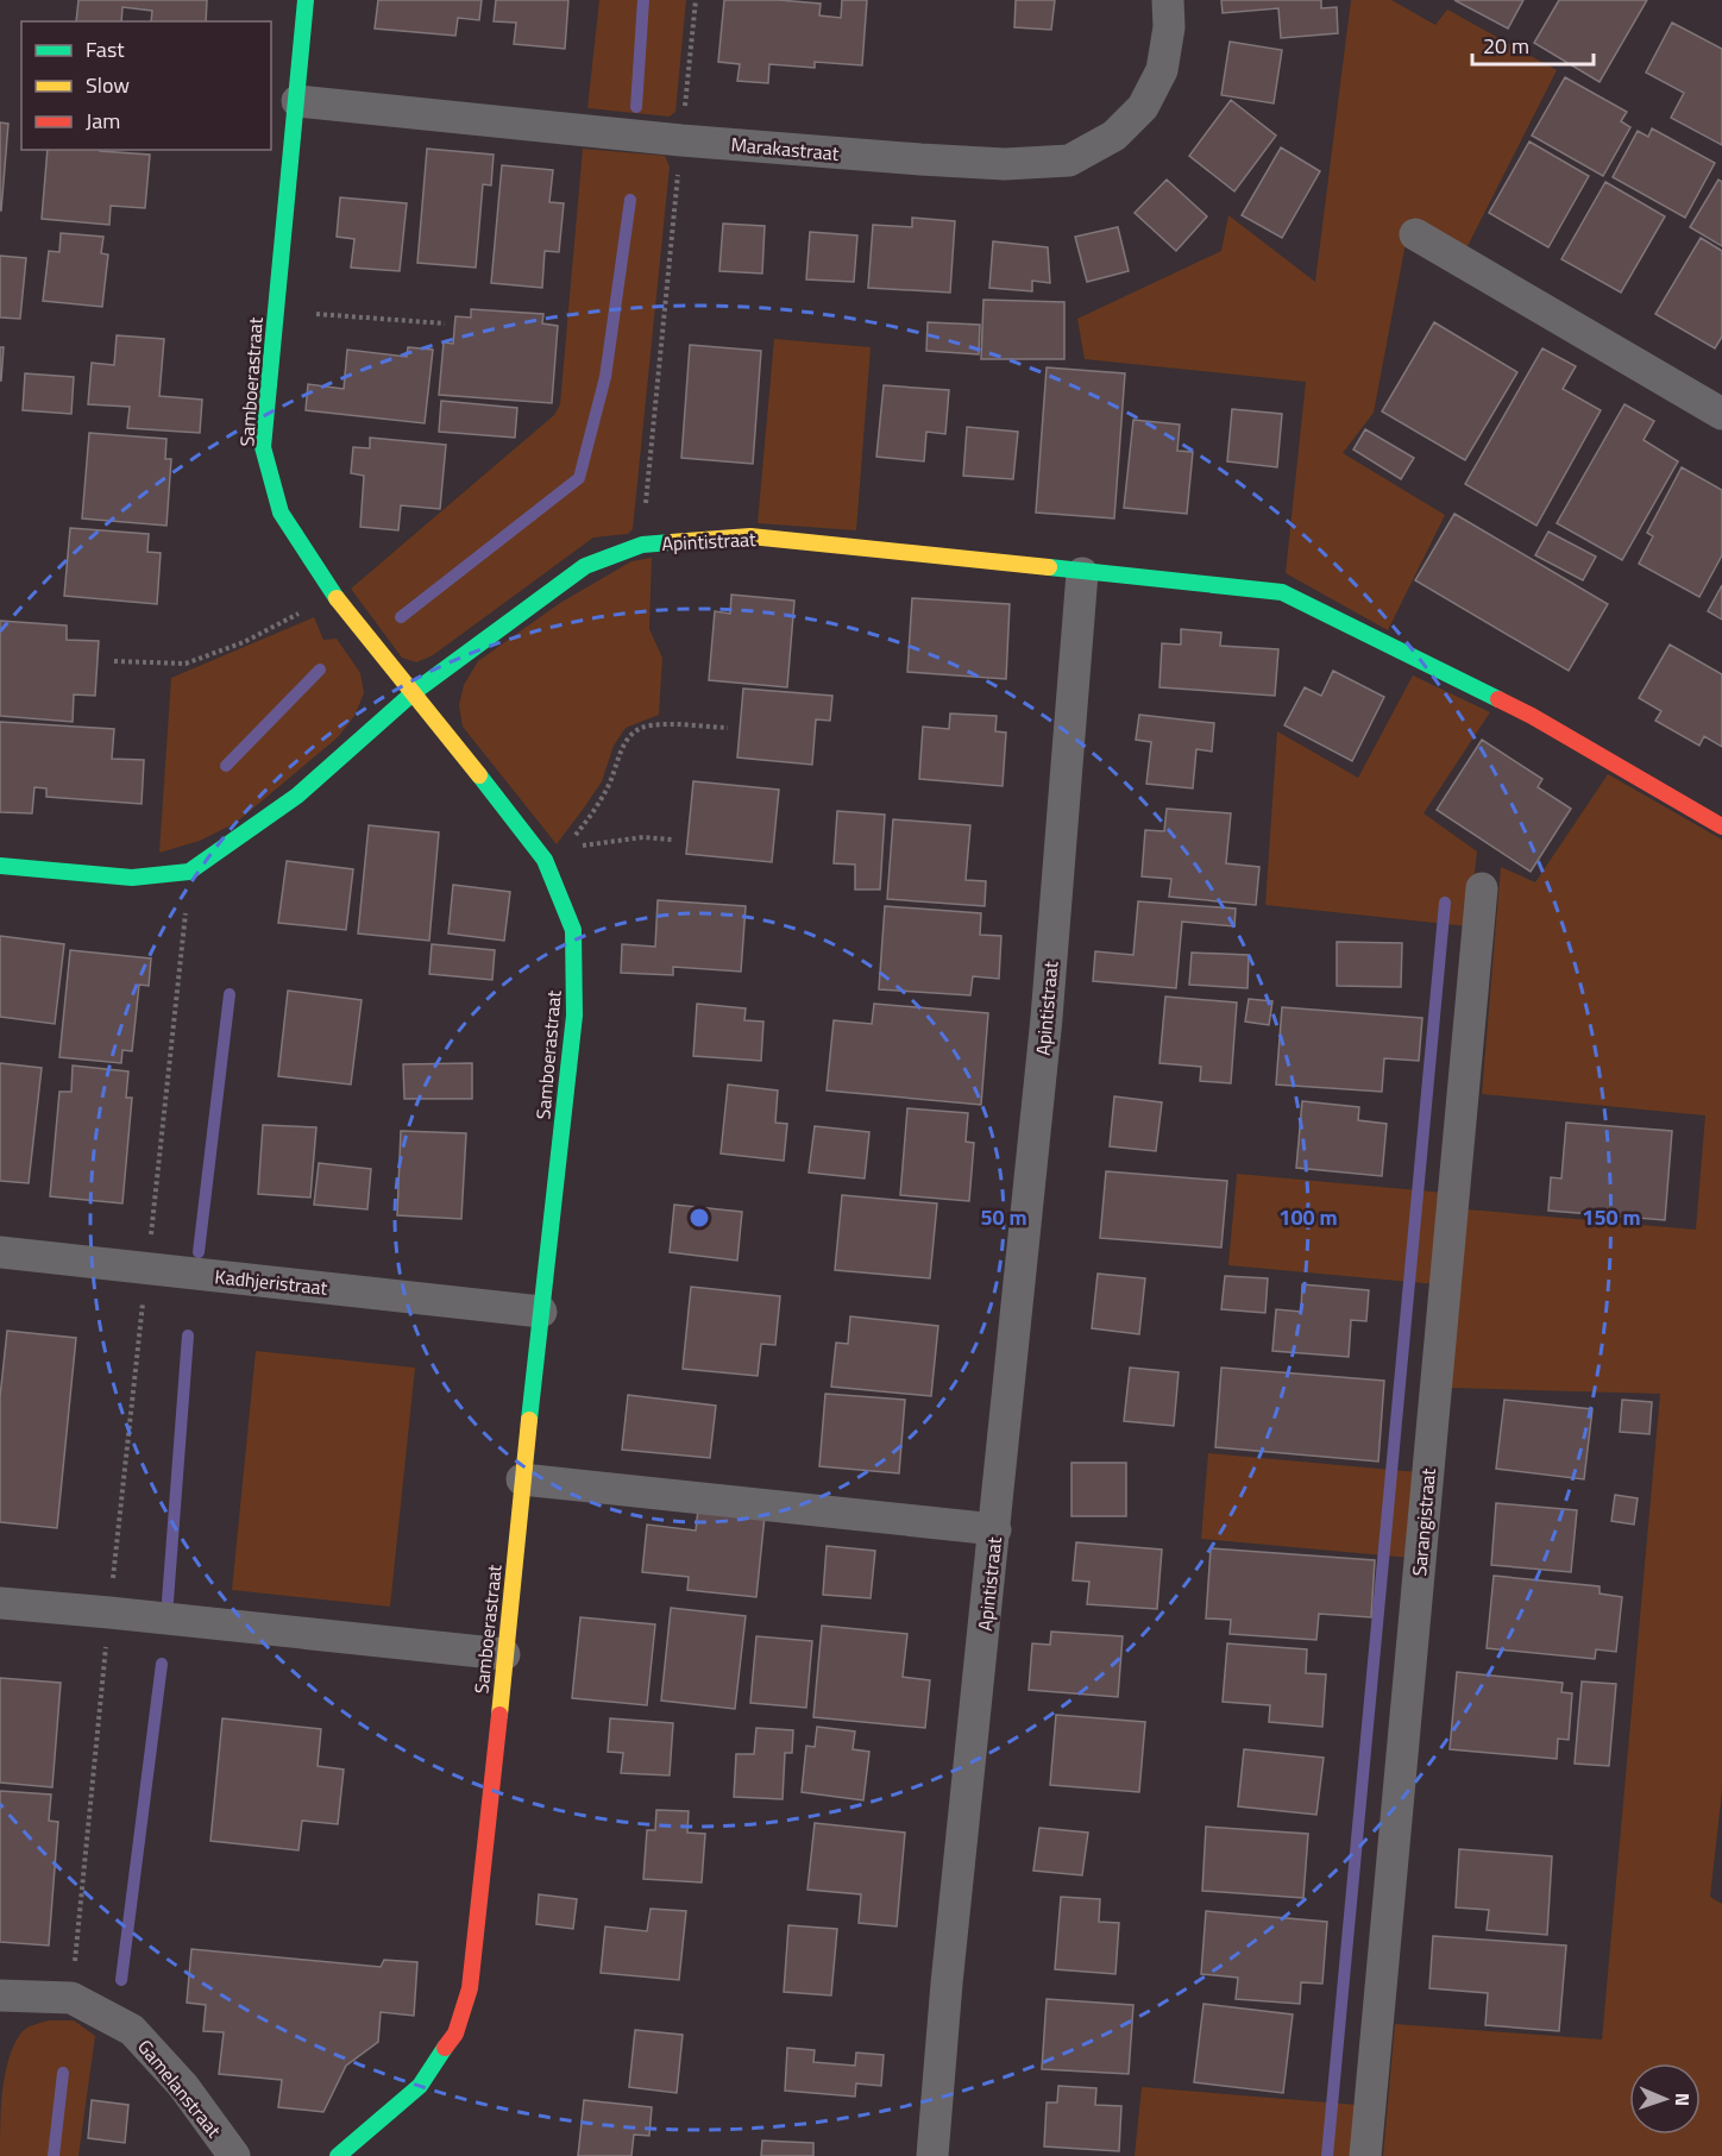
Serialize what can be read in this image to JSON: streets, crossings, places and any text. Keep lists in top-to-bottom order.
{
  "streets": {
    "street": [
      "Marakastraat",
      "Samboerastraat",
      "Apintistraat",
      "Kadhjeristraat",
      "Sarangistraat",
      "Gamelanstraat"
    ]
  },
  "crossings": [
    ["Marakastraat", "Samboerastraat"],
    ["Samboerastraat", "Apintistraat"],
    ["Samboerastraat", "Kadhjeristraat"]
  ],
  "legend": ["Fast", "Slow", "Jam"],
  "scale_bar": "20 m",
  "north": "right",
  "rings": ["50 m", "100 m", "150 m"]
}
